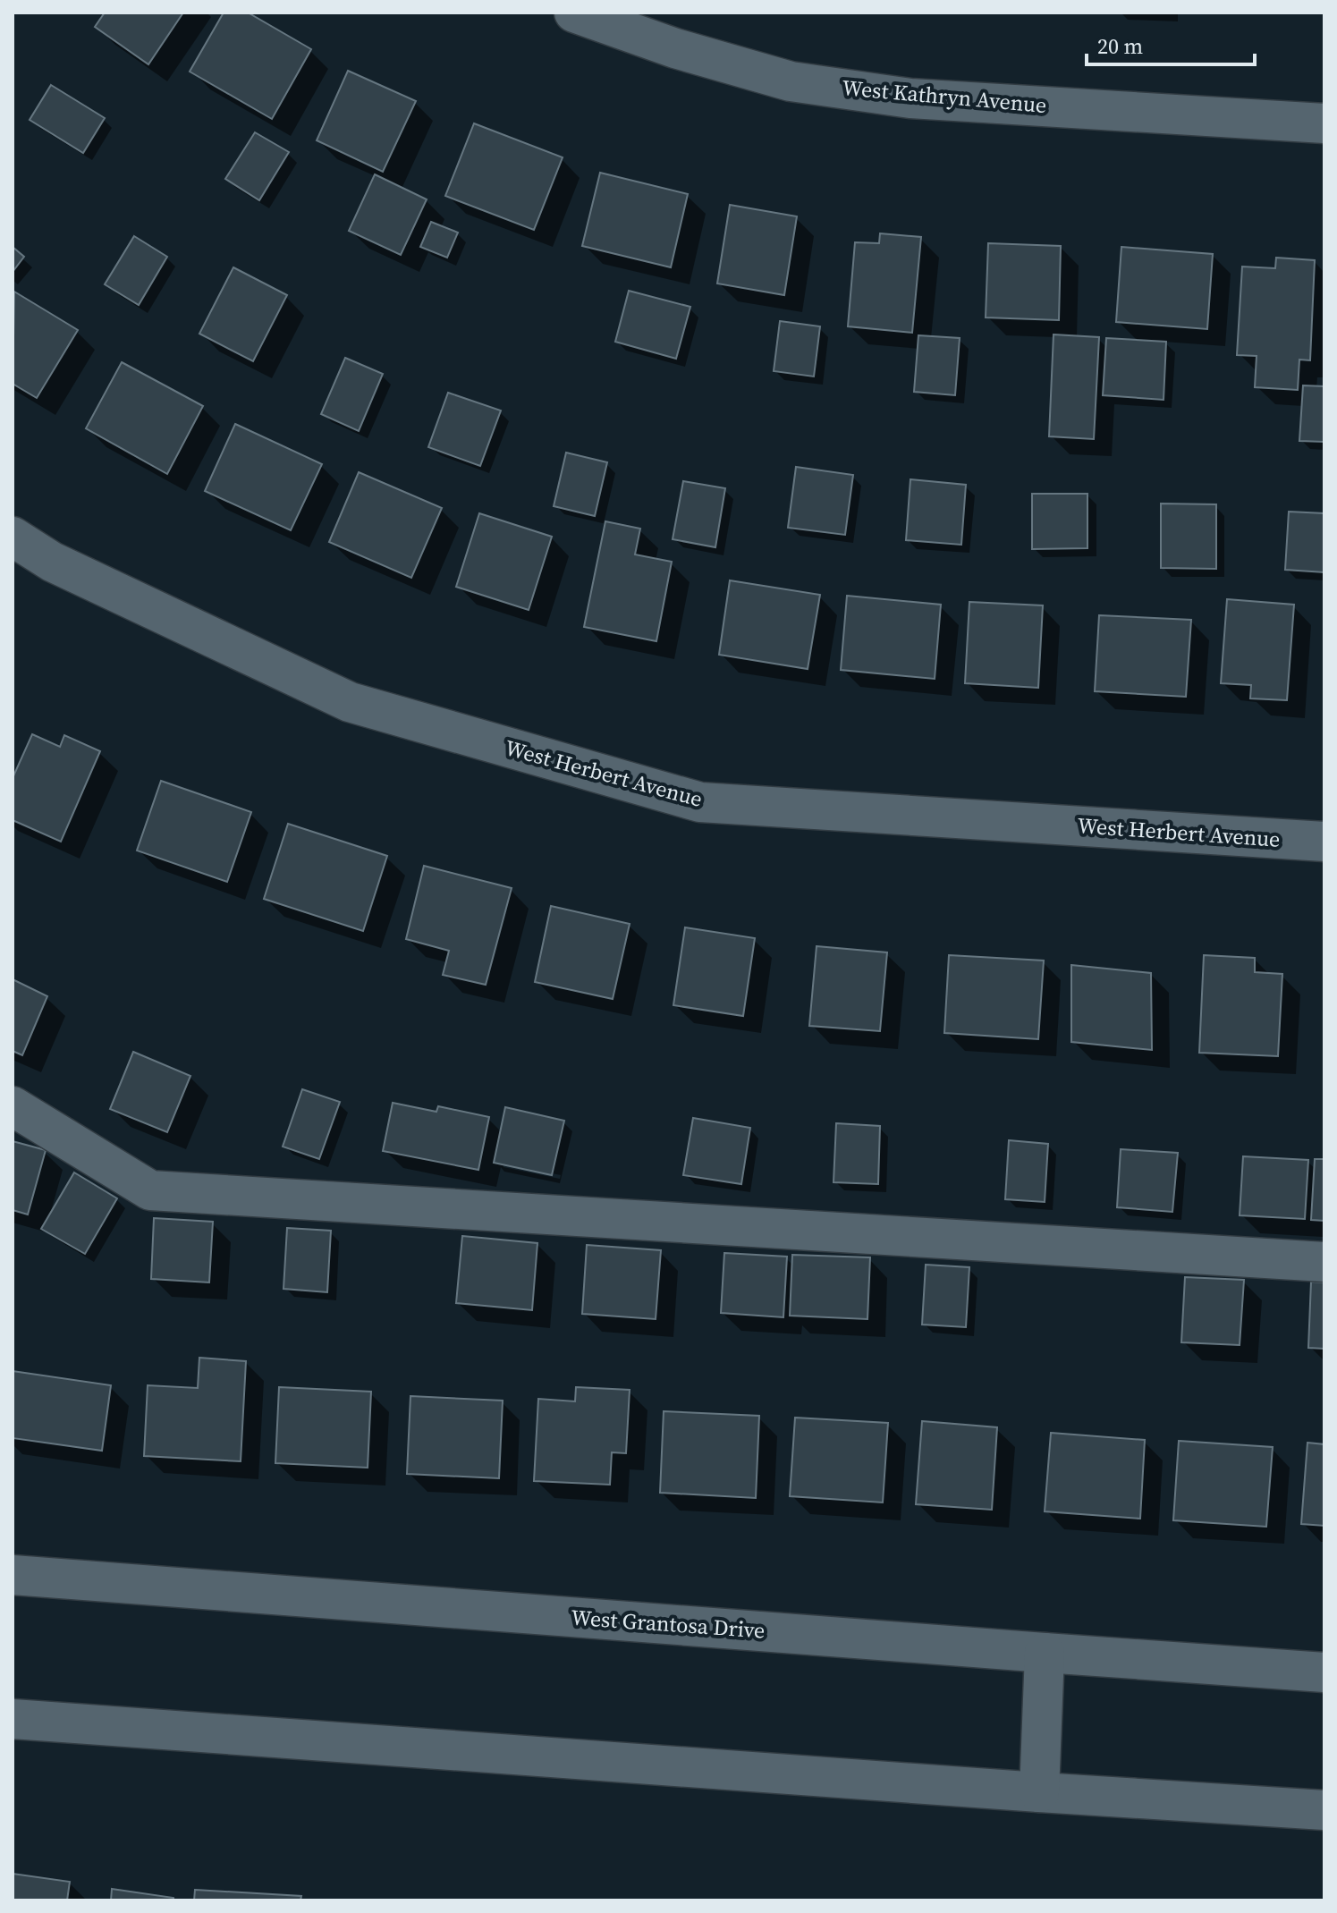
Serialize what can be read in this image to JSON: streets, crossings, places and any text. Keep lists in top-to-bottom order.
{
  "streets": {
    "street": ["West Kathryn Avenue", "West Herbert Avenue", "West Grantosa Drive"]
  },
  "scale_bar": "20 m"
}
